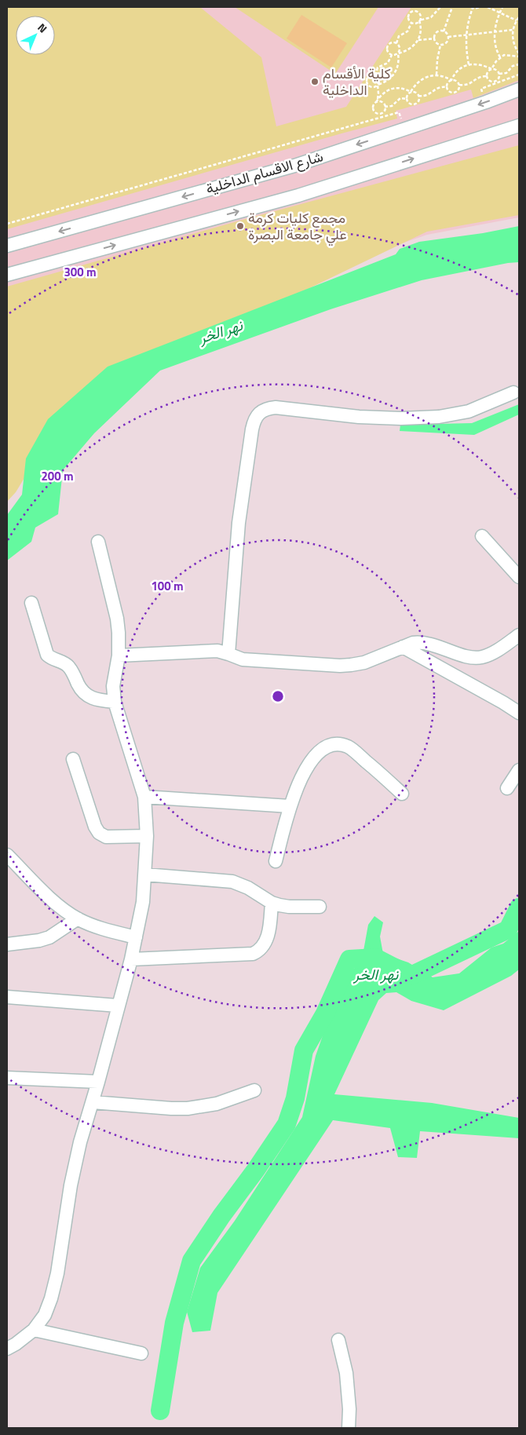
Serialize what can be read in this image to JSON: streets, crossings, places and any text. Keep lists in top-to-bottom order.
{
  "streets": {
    "street": ["شارع الاقسام الداخلية"]
  },
  "water": ["نهر الخر"],
  "places": ["كلية الأقسام الداخلية", "مجمع كليات كرمة علي جامعة البصرة"],
  "north": "top right",
  "rings": ["300 m", "200 m", "100 m"]
}
